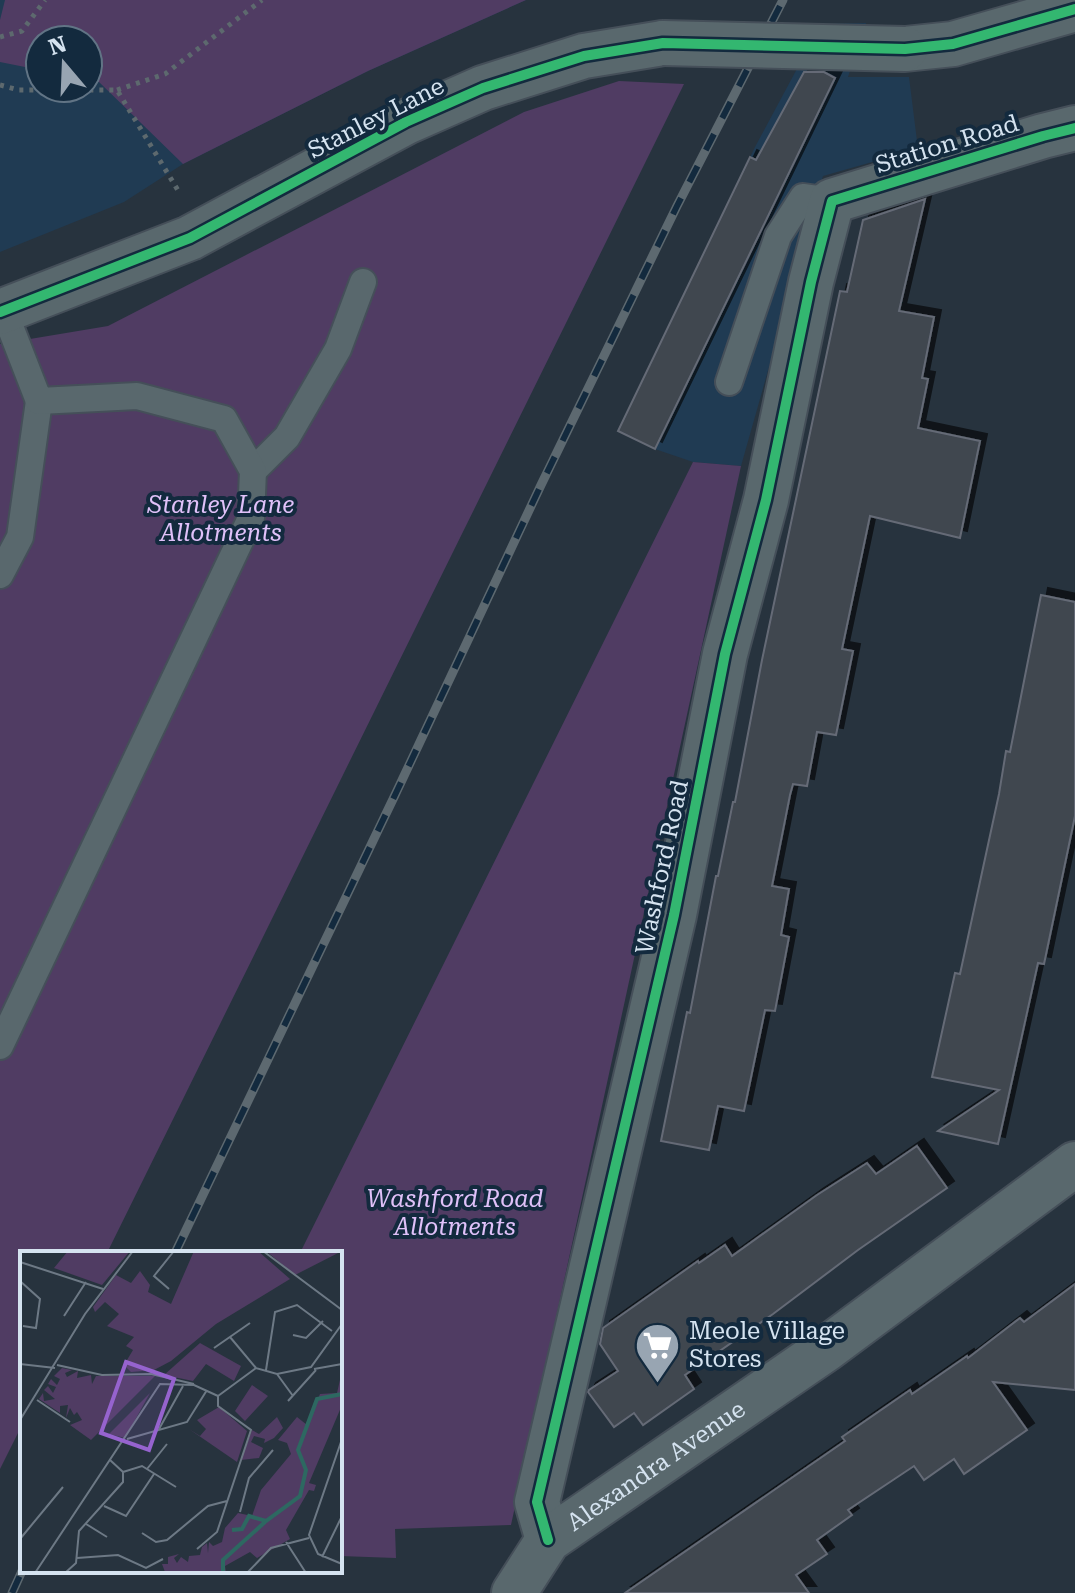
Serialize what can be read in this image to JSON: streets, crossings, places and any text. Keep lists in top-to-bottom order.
{
  "streets": {
    "street": [
      "Stanley Lane",
      "Station Road",
      "Washford Road",
      "Alexandra Avenue"
    ]
  },
  "crossings": [
    ["Station Road", "Washford Road"],
    ["Washford Road", "Alexandra Avenue"]
  ],
  "parks": ["Stanley Lane Allotments", "Washford Road Allotments"],
  "places": {
    "supermarket": ["Meole Village Stores"]
  },
  "north": "top"
}
